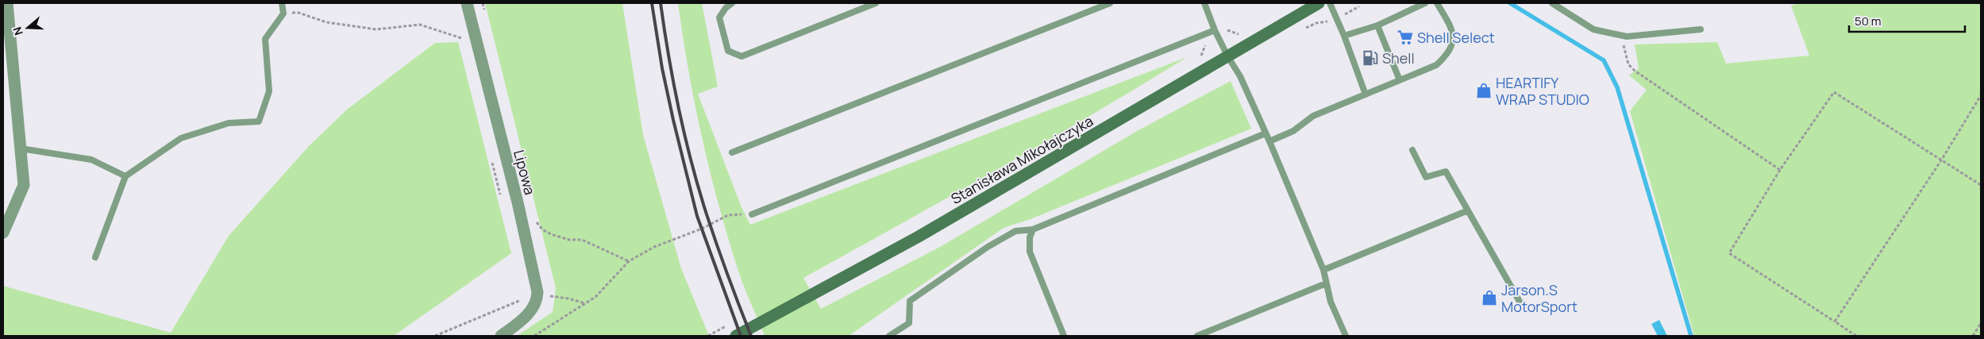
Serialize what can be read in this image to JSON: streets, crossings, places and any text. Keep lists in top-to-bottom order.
{
  "streets": {
    "street": ["Stanisława Mikołajczyka", "Lipowa"]
  },
  "places": {
    "supermarket": ["Shell Select"],
    "fuel station": ["Shell"],
    "shop": ["HEARTIFY WRAP STUDIO", "Jarson.S MotorSport"]
  },
  "scale_bar": "50 m",
  "north": "left"
}
